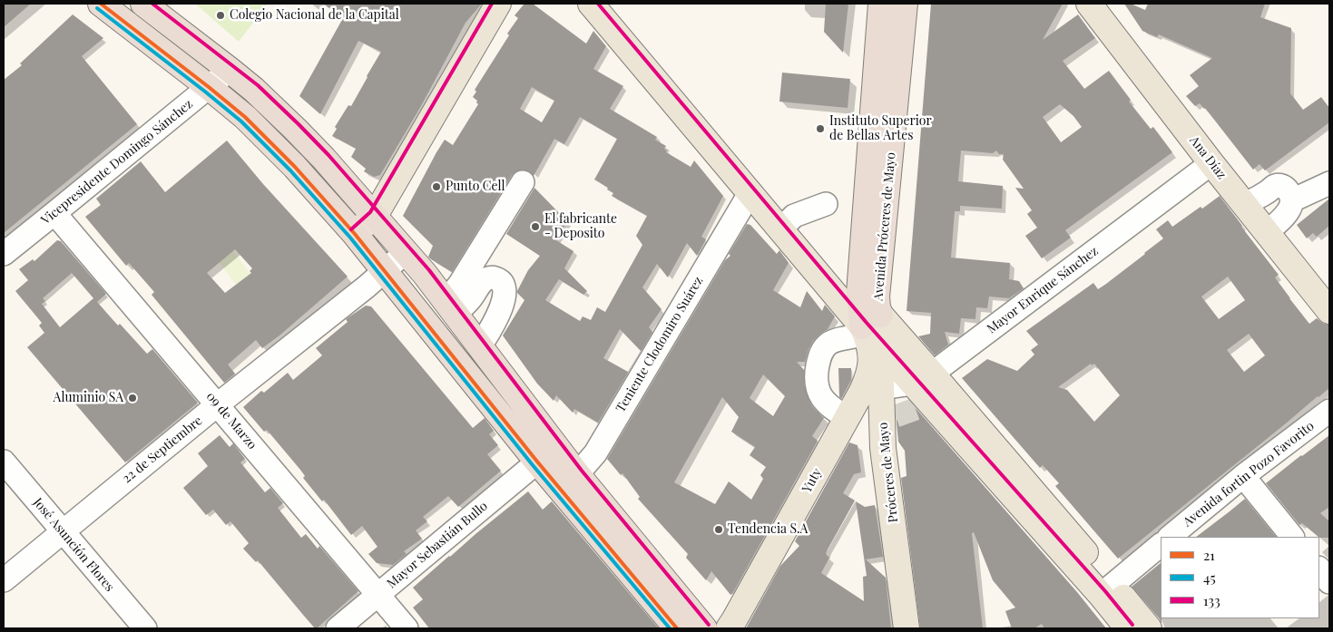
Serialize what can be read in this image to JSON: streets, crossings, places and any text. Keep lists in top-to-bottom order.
{
  "streets": {
    "highway": ["Avenida Próceres de Mayo"],
    "main road": ["Ana Díaz", "Próceres de Mayo", "Yuty"],
    "street": [
      "Vicepresidente Domingo Sánchez",
      "Mayor Enrique Sánchez",
      "Teniente Clodomiro Suárez",
      "09 de Marzo",
      "22 de Septiembre",
      "Avenida fortin Pozo Favorito",
      "José Asunción Flores",
      "Mayor Sebastián Bullo"
    ]
  },
  "crossings": [
    ["Ana Díaz", "Mayor Enrique Sánchez"],
    ["Vicepresidente Domingo Sánchez", "09 de Marzo"],
    ["Avenida Próceres de Mayo", "Yuty"],
    ["Mayor Enrique Sánchez", "Próceres de Mayo"],
    ["Mayor Enrique Sánchez", "Yuty"],
    ["09 de Marzo", "22 de Septiembre"],
    ["09 de Marzo", "Mayor Sebastián Bullo"],
    ["22 de Septiembre", "José Asunción Flores"],
    ["Próceres de Mayo", "Yuty"]
  ],
  "places": [
    "Colegio Nacional de la Capital",
    "Instituto Superior de Bellas Artes",
    "Punto Cell",
    "El fabricante - Deposito",
    "Aluminio SA",
    "Tendencia S.A"
  ],
  "lines": ["transit line 21", "transit line 133", "transit line 45"],
  "legend": ["21", "45", "133"]
}
